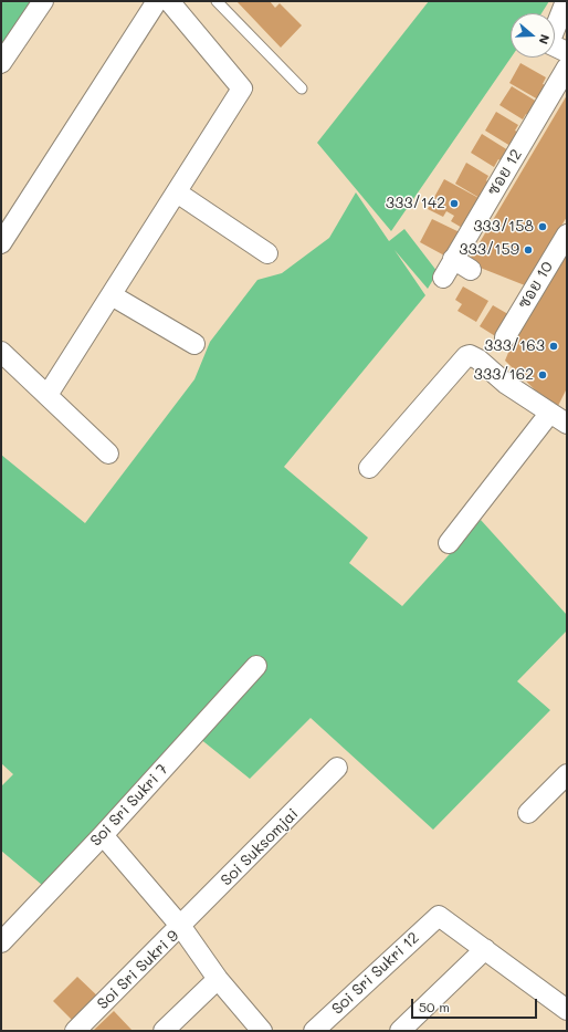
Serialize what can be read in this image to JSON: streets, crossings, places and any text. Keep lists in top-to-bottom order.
{
  "streets": {
    "street": [
      "ซอย 12",
      "ซอย 10",
      "Soi Sri Sukri 7",
      "Soi Suksomjai",
      "Soi Sri Sukri 9",
      "Soi Sri Sukri 12"
    ]
  },
  "crossings": [
    ["Soi Suksomjai", "Soi Sri Sukri 9"]
  ],
  "places": [
    "333/142",
    "333/158",
    "333/159",
    "333/163",
    "333/162"
  ],
  "scale_bar": "50 m",
  "north": "right"
}
